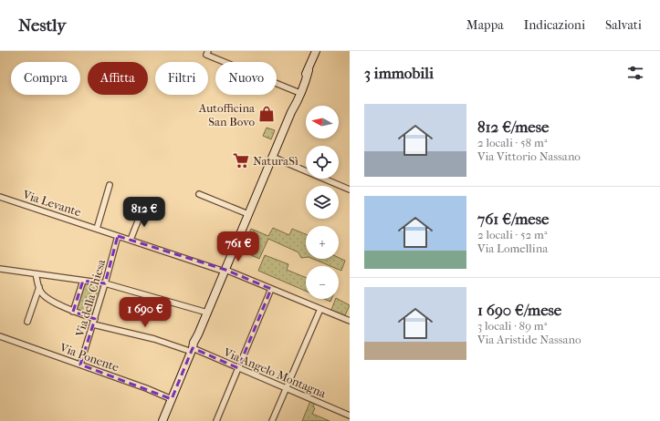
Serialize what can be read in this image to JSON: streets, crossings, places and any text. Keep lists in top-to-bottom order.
{
  "streets": {
    "street": [
      "Via Levante",
      "Via della Chiesa",
      "Via Ponente",
      "Via Angelo Montagna"
    ]
  },
  "crossings": [
    ["Via Levante", "Via della Chiesa"],
    ["Via della Chiesa", "Via Ponente"],
    ["Via della Chiesa", "Via Angelo Montagna"]
  ],
  "places": {
    "shop": ["Autofficina San Bovo"],
    "supermarket": ["NaturaSì"]
  },
  "north": "left",
  "page": {
    "header": "Nestly",
    "nav": ["Mappa", "Indicazioni", "Salvati"],
    "heading": "3 immobili",
    "chip": [
      "Compra",
      "Affitta",
      "Filtri",
      "Nuovo"
    ],
    "list": [
      {
        "name": "812 €/mese",
        "note": "2 locali · 58 m² · Via Vittorio Nassano"
      },
      {
        "name": "761 €/mese",
        "note": "2 locali · 52 m² · Via Lomellina"
      },
      {
        "name": "1 690 €/mese",
        "note": "3 locali · 89 m² · Via Aristide Nassano"
      }
    ],
    "map_buttons": ["+", "−"],
    "price": ["812 €", "761 €", "1 690 €"]
  }
}
